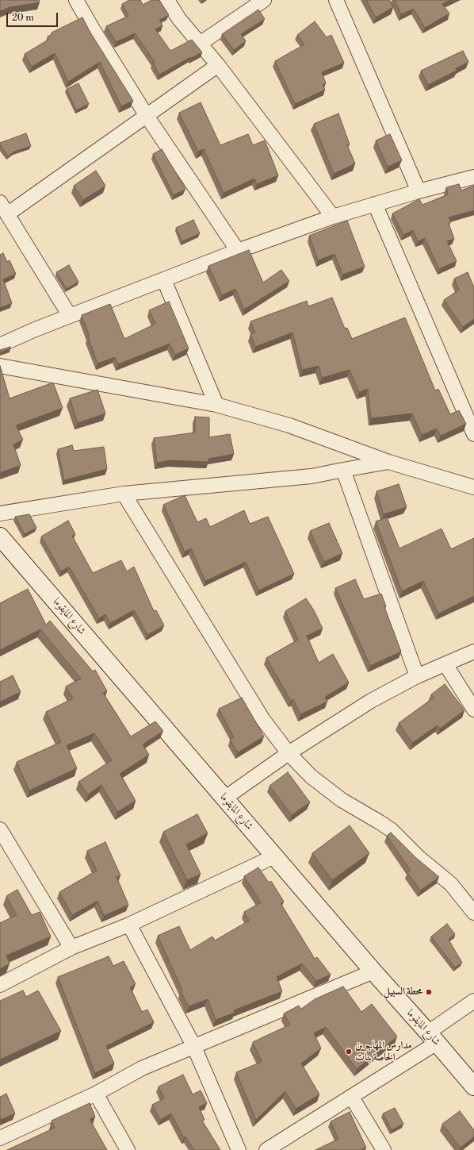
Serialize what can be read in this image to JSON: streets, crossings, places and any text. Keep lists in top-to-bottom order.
{
  "streets": {
    "street": ["شارع المايقوما"]
  },
  "places": ["محطة السبيل", "مدارس المهاجرين الخاصة بنات"],
  "scale_bar": "20 m"
}
